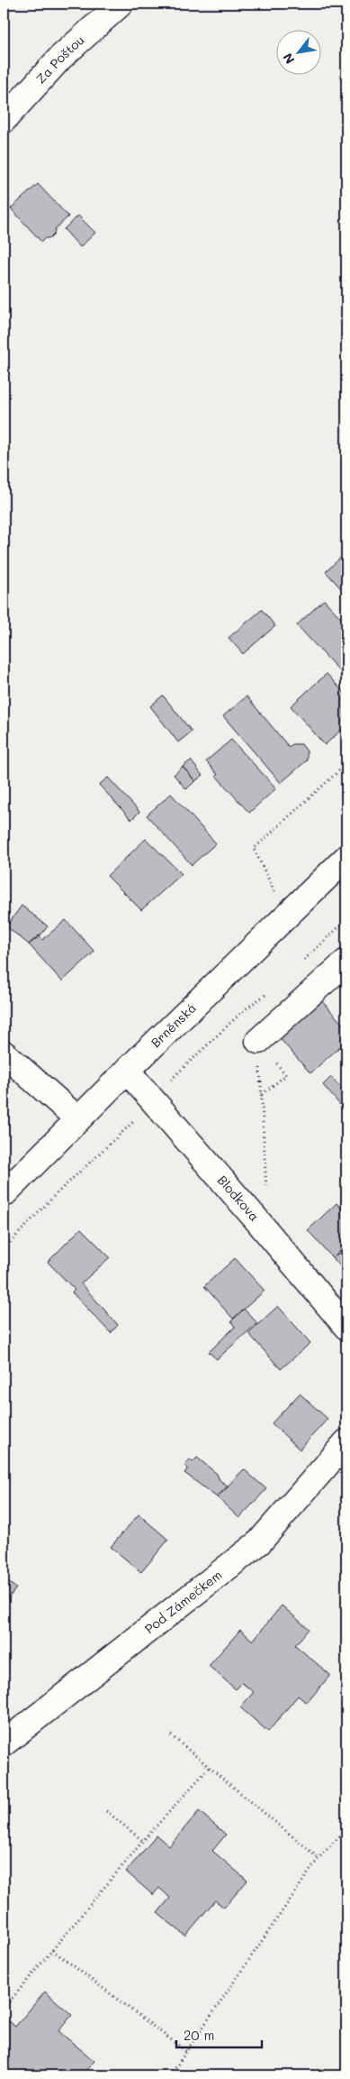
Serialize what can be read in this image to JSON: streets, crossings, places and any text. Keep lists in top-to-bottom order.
{
  "streets": {
    "street": [
      "Za Poštou",
      "Brněnská",
      "Blodkova",
      "Pod Zámečkem"
    ]
  },
  "crossings": [
    ["Brněnská", "Blodkova"]
  ],
  "scale_bar": "20 m",
  "north": "bottom left"
}
